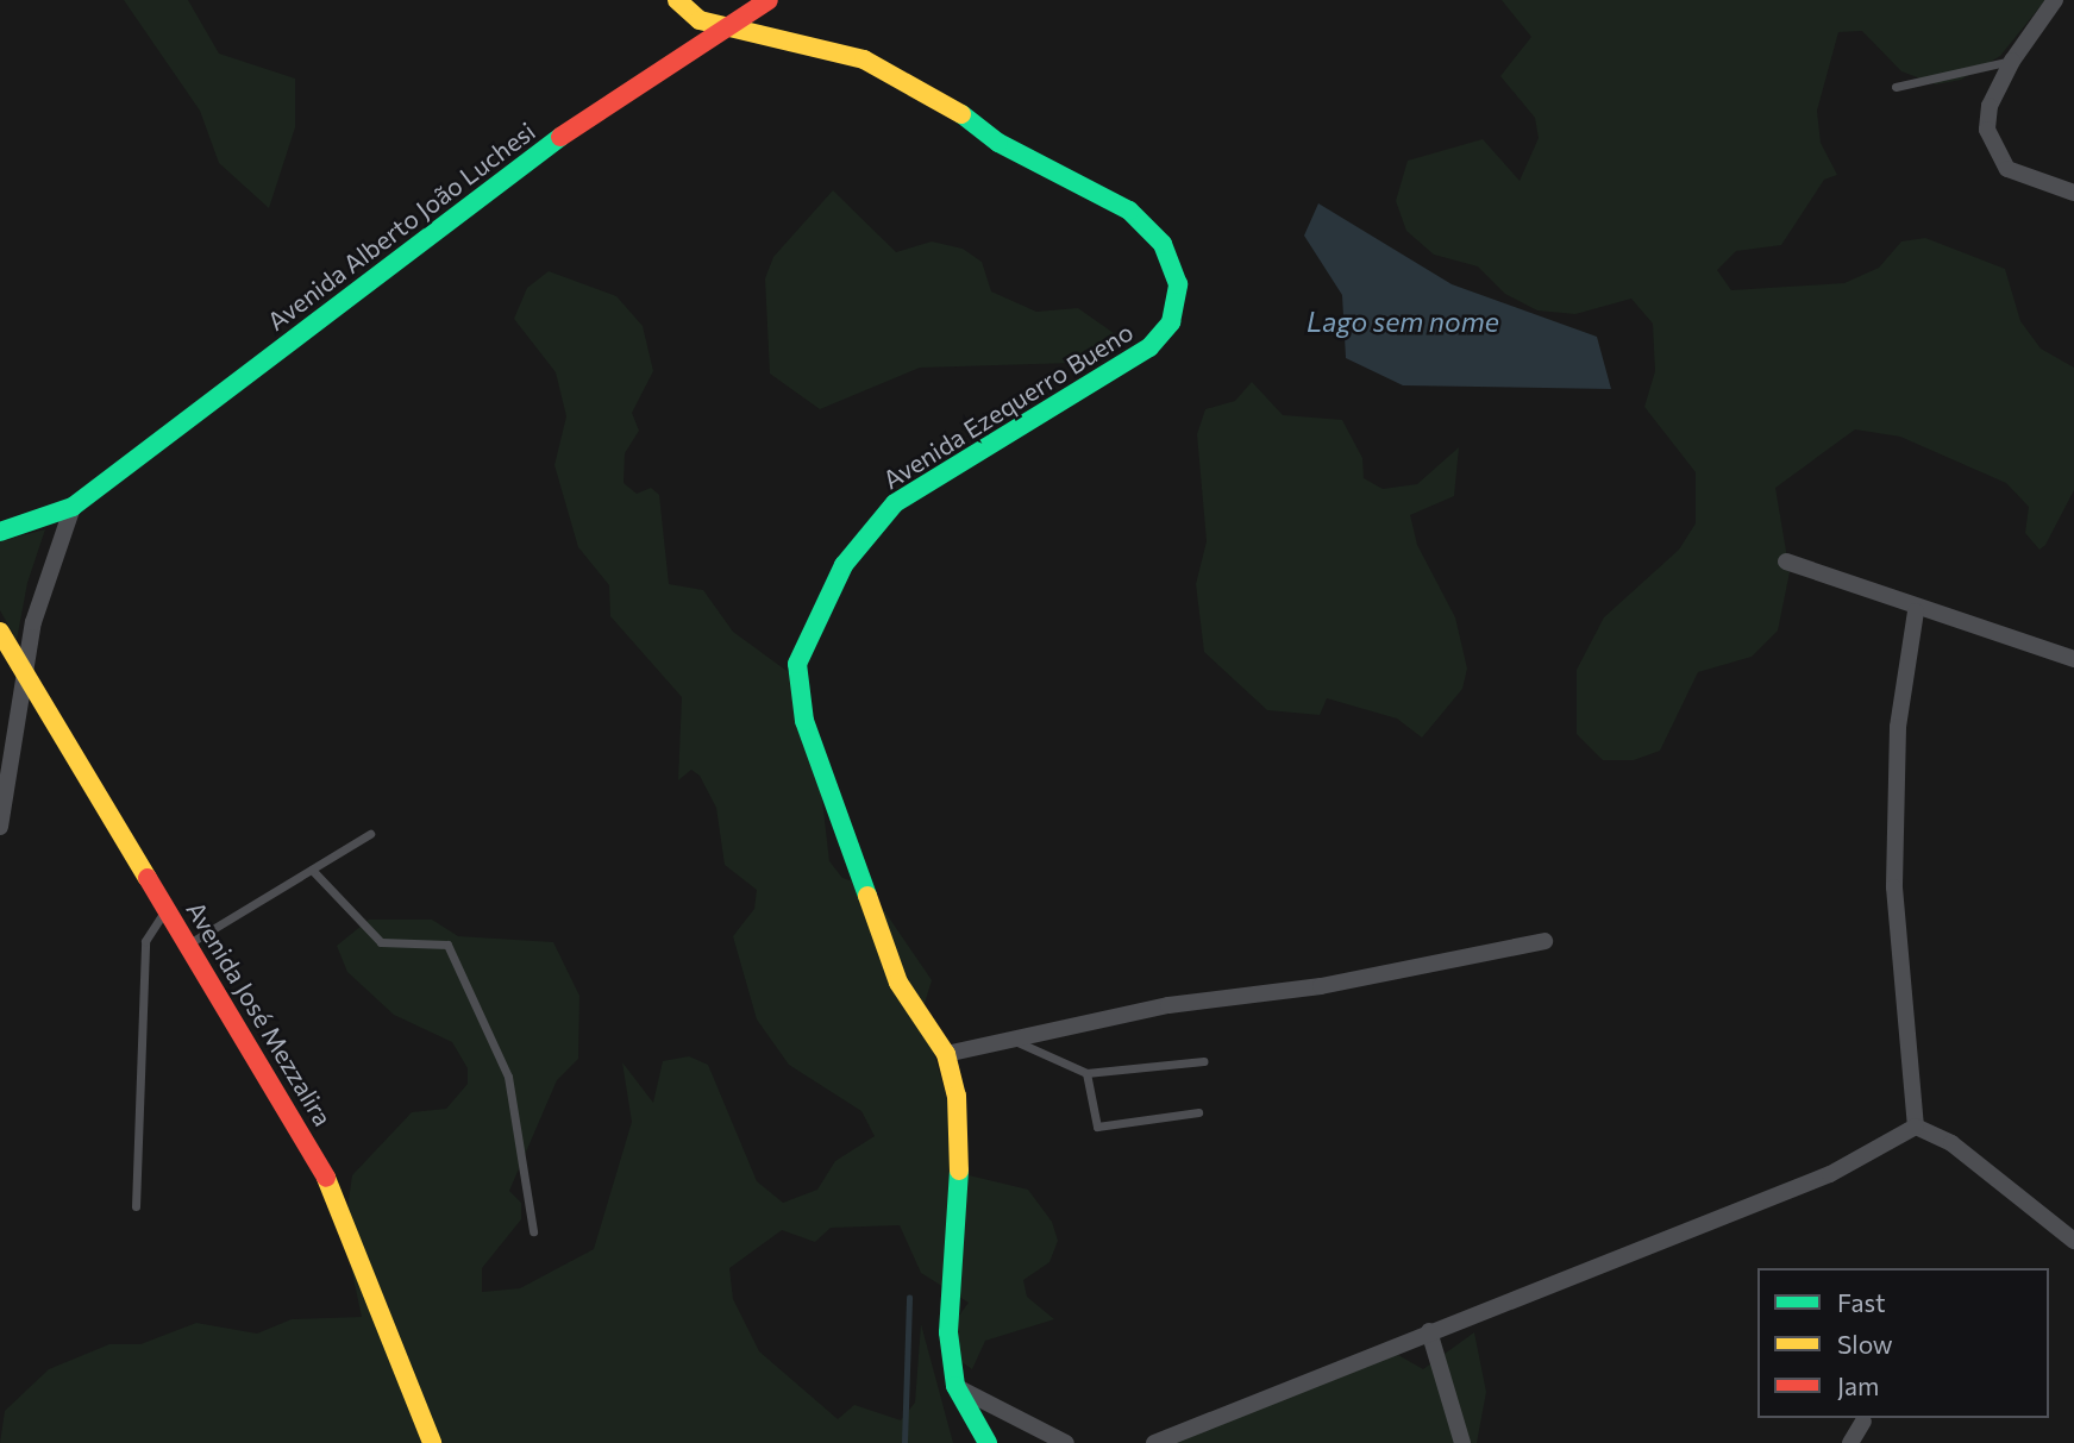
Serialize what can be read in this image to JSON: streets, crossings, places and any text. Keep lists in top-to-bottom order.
{
  "streets": {
    "street": ["Avenida Alberto João Luchesi", "Avenida Ezequerro Bueno", "Avenida José Mezzalira"]
  },
  "crossings": [
    ["Avenida Alberto João Luchesi", "Avenida Ezequerro Bueno"]
  ],
  "water": ["Lago sem nome"],
  "legend": ["Fast", "Slow", "Jam"]
}
